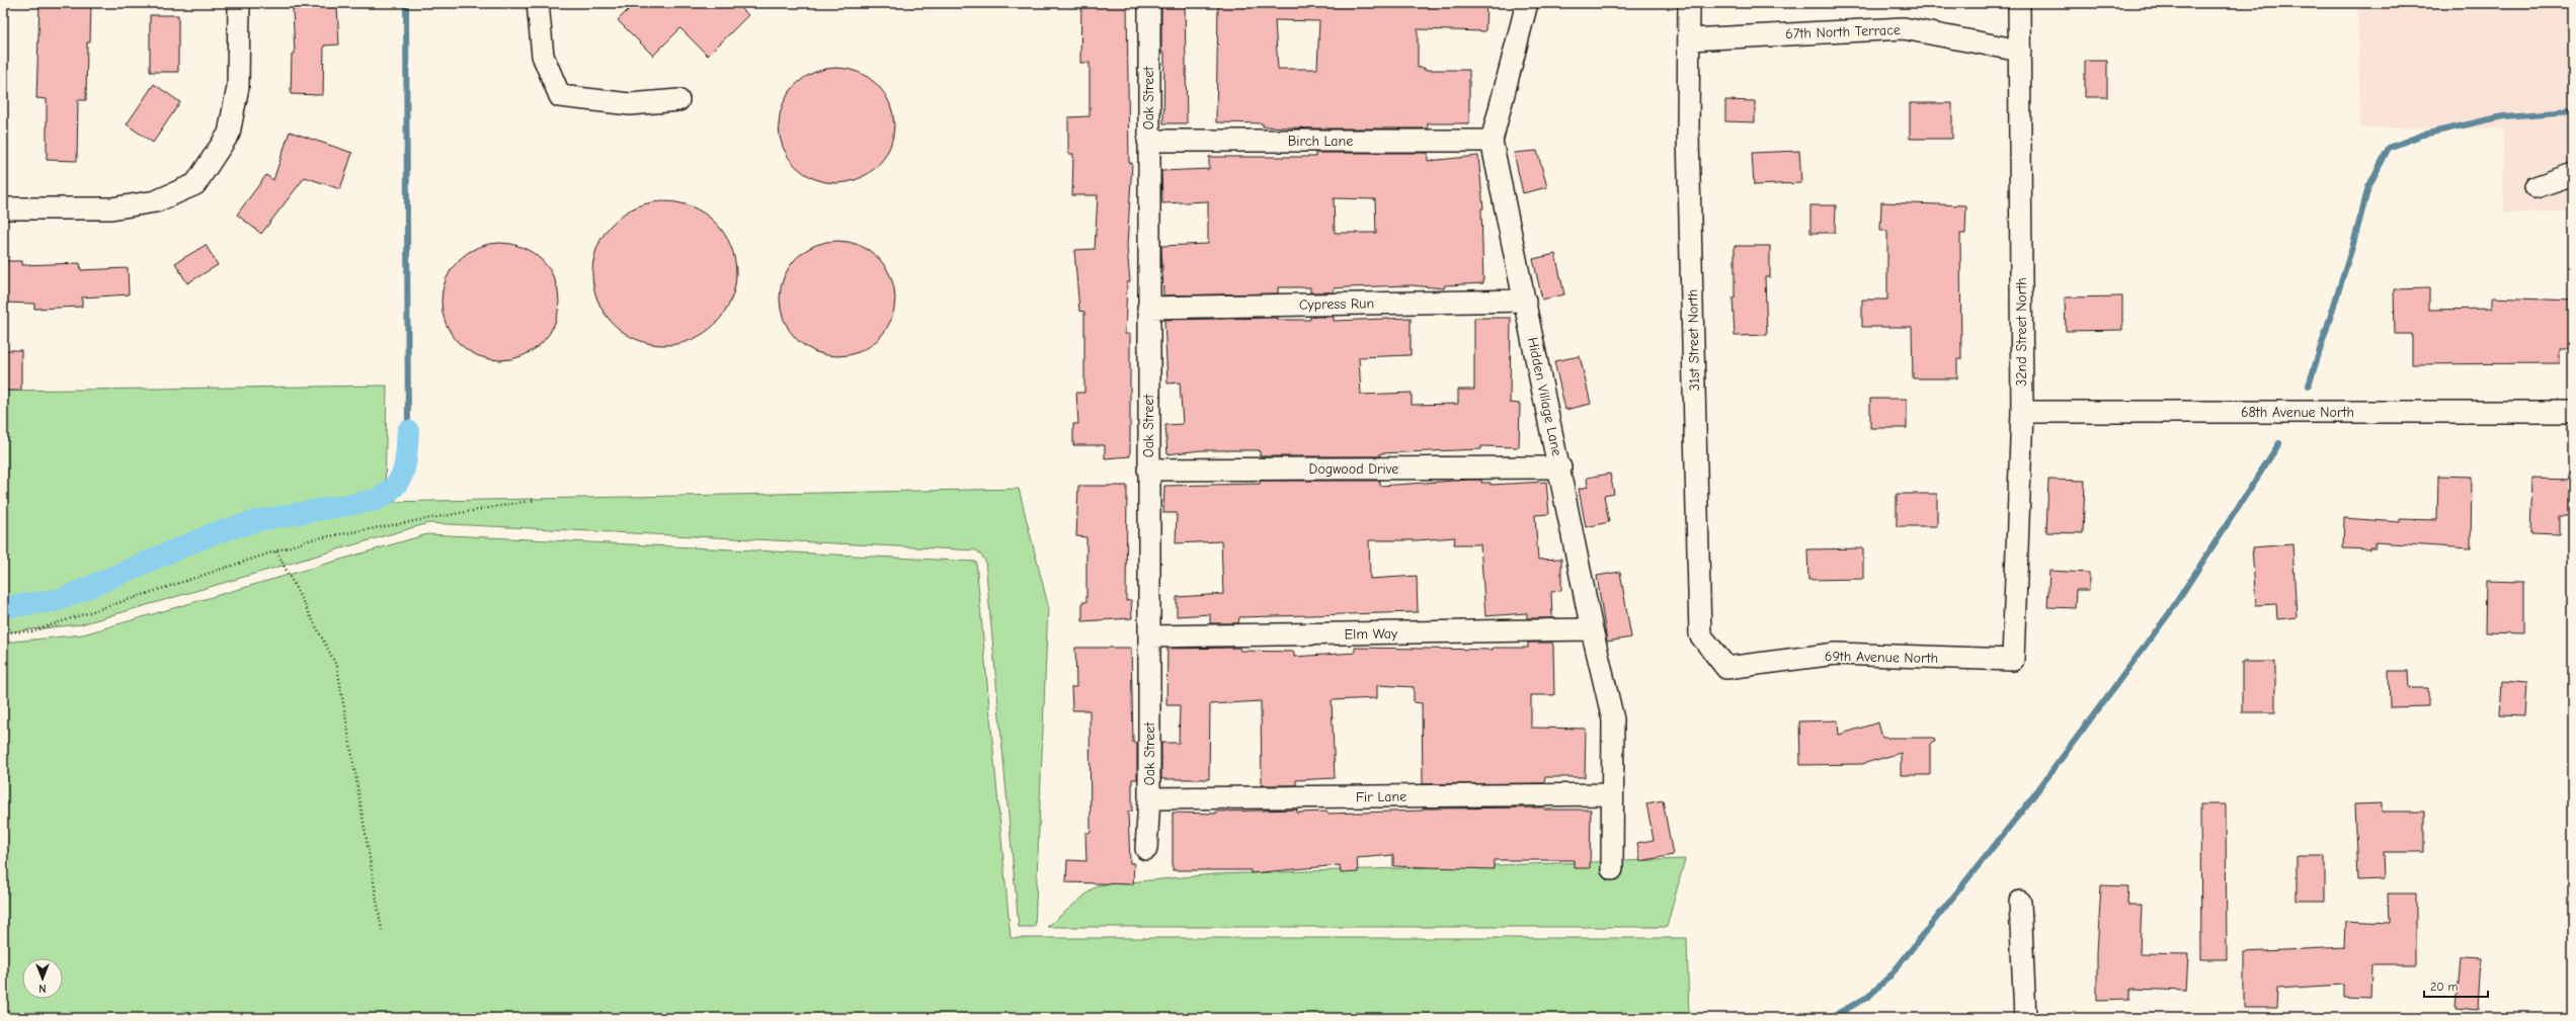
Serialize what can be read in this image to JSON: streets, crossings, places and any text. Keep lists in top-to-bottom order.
{
  "streets": {
    "street": [
      "67th North Terrace",
      "Oak Street",
      "Birch Lane",
      "Cypress Run",
      "32nd Street North",
      "31st Street North",
      "Hidden Village Lane",
      "68th Avenue North",
      "Dogwood Drive",
      "Elm Way",
      "69th Avenue North",
      "Fir Lane"
    ]
  },
  "crossings": [
    ["67th North Terrace", "32nd Street North"],
    ["67th North Terrace", "31st Street North"],
    ["Oak Street", "Birch Lane"],
    ["Oak Street", "Cypress Run"],
    ["Oak Street", "Dogwood Drive"],
    ["Oak Street", "Elm Way"],
    ["Oak Street", "Fir Lane"],
    ["Birch Lane", "Hidden Village Lane"],
    ["Cypress Run", "Hidden Village Lane"],
    ["32nd Street North", "68th Avenue North"],
    ["32nd Street North", "69th Avenue North"],
    ["31st Street North", "69th Avenue North"],
    ["Hidden Village Lane", "Dogwood Drive"],
    ["Hidden Village Lane", "Elm Way"],
    ["Hidden Village Lane", "Fir Lane"]
  ],
  "scale_bar": "20 m",
  "north": "bottom"
}
